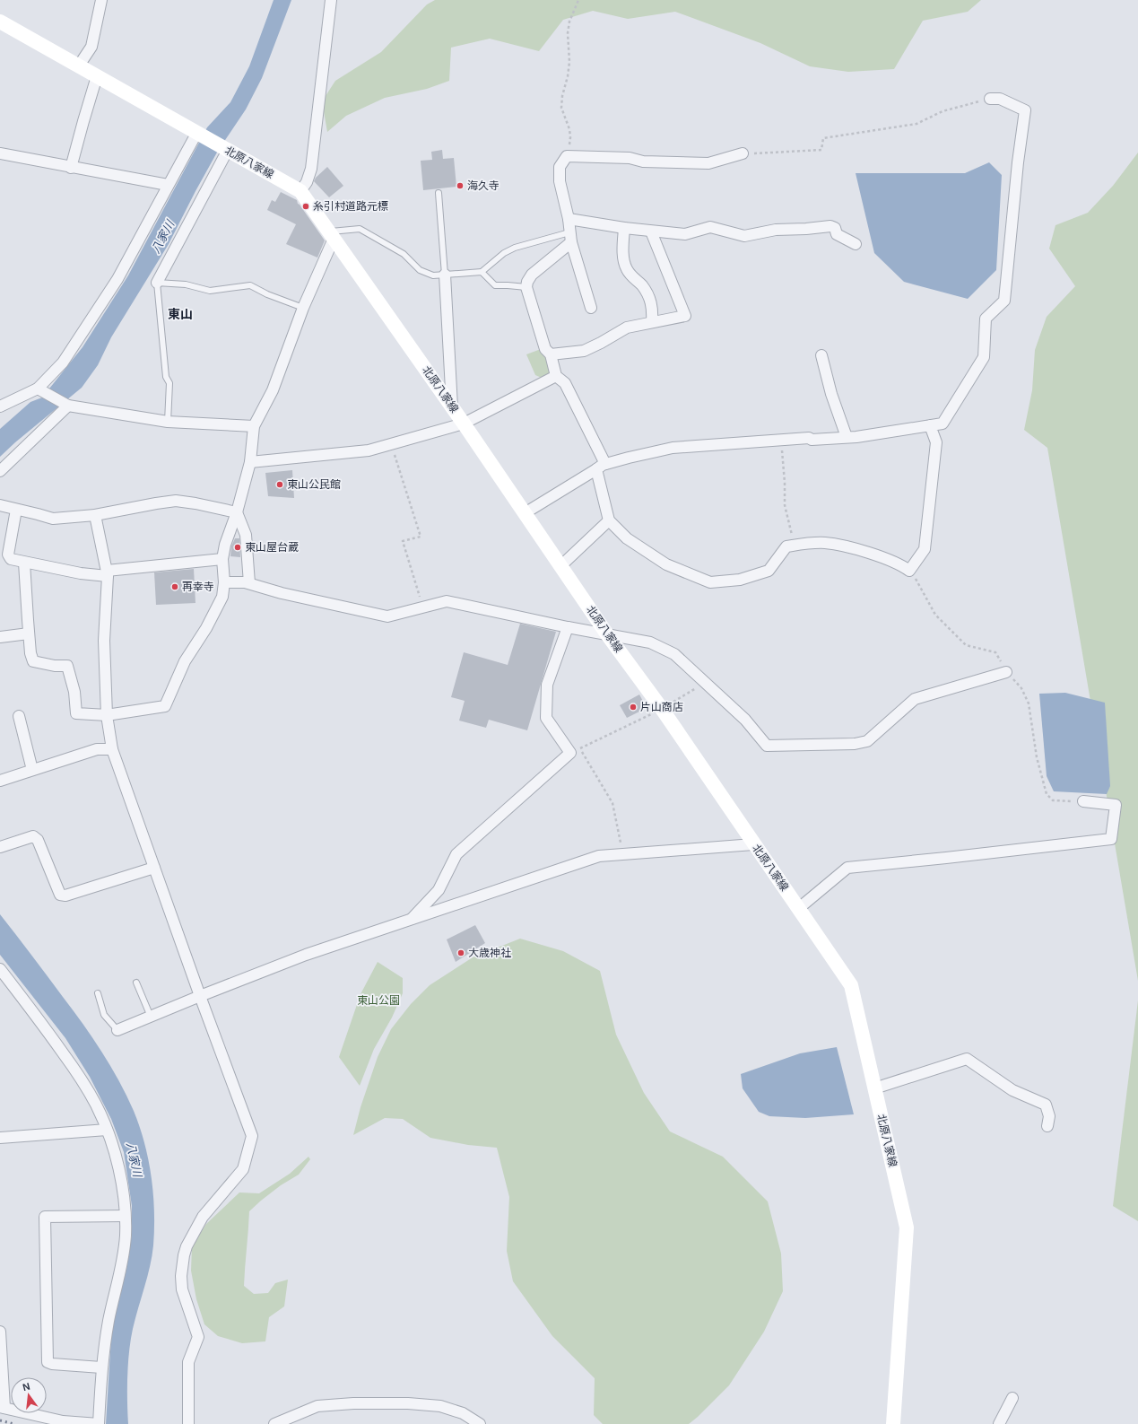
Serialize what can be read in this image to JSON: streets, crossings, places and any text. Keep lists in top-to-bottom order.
{
  "streets": {
    "main road": ["北原八家線"]
  },
  "districts": ["東山"],
  "water": ["八家川"],
  "parks": ["東山公園"],
  "places": [
    "海久寺",
    "糸引村道路元標",
    "東山公民館",
    "東山屋台蔵",
    "再幸寺",
    "片山商店",
    "大歳神社"
  ],
  "north": "top"
}
